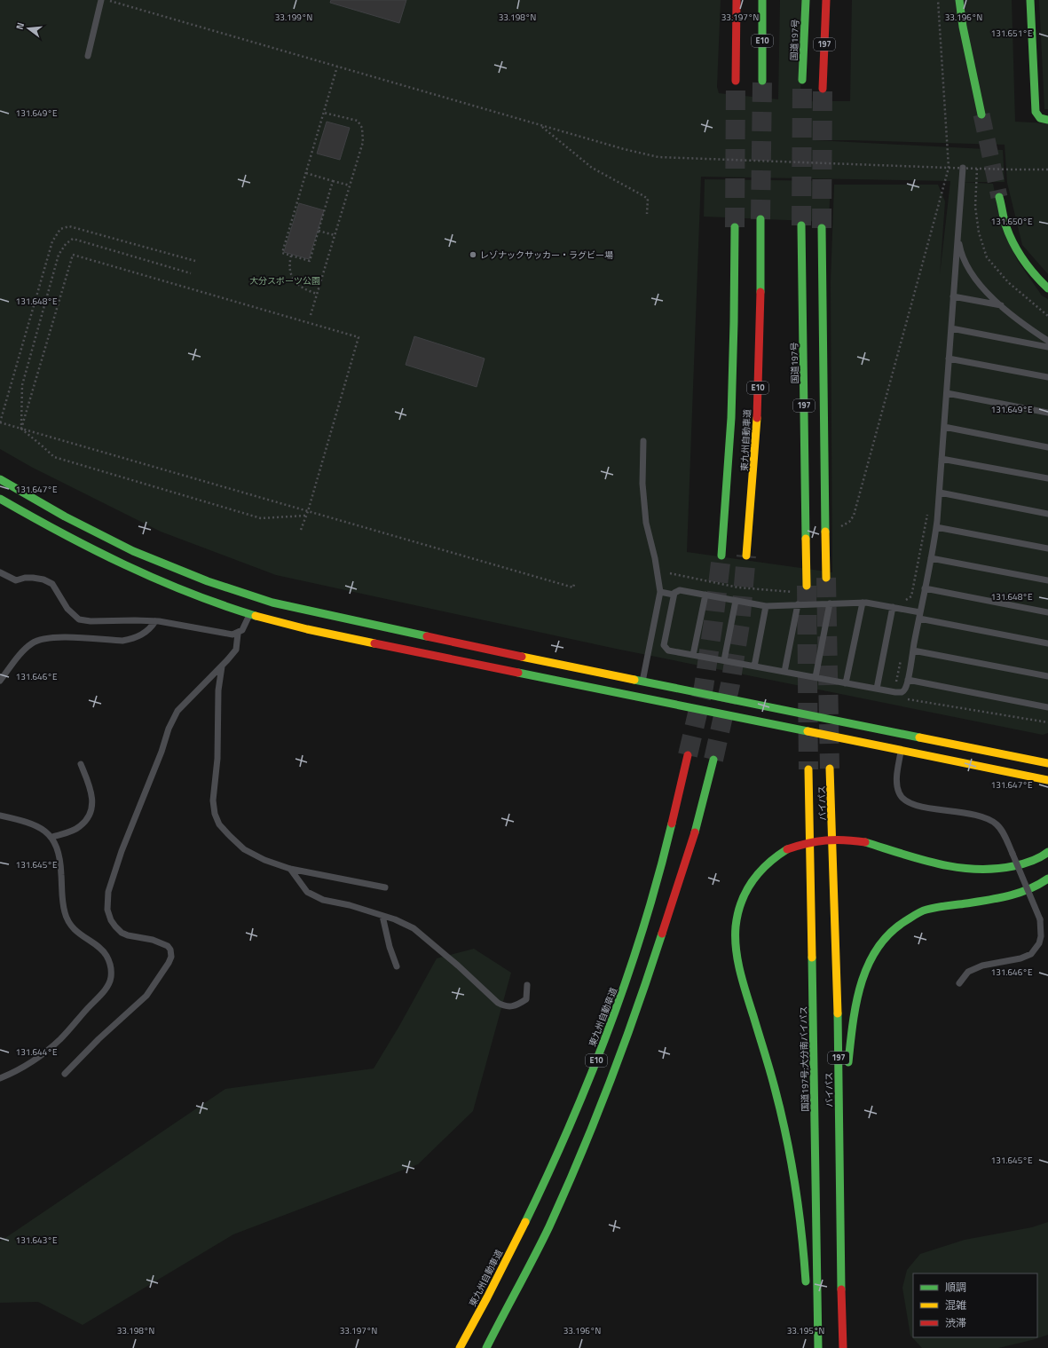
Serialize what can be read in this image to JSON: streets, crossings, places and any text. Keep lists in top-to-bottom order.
{
  "streets": {
    "main road": [
      "国道197号",
      "E10",
      "197",
      "東九州自動車道",
      "バイパス",
      "国道197号;大分南バイパス"
    ]
  },
  "parks": ["大分スポーツ公園"],
  "places": ["レゾナックサッカー・ラグビー場"],
  "legend": ["順調", "混雑", "渋滞"],
  "north": "left",
  "coordinates": [
    "33.199°N",
    "33.198°N",
    "33.197°N",
    "33.196°N",
    "131.651°E",
    "131.649°E",
    "131.650°E",
    "131.648°E",
    "131.647°E",
    "131.646°E",
    "131.645°E",
    "131.644°E",
    "131.643°E",
    "33.195°N"
  ]
}
